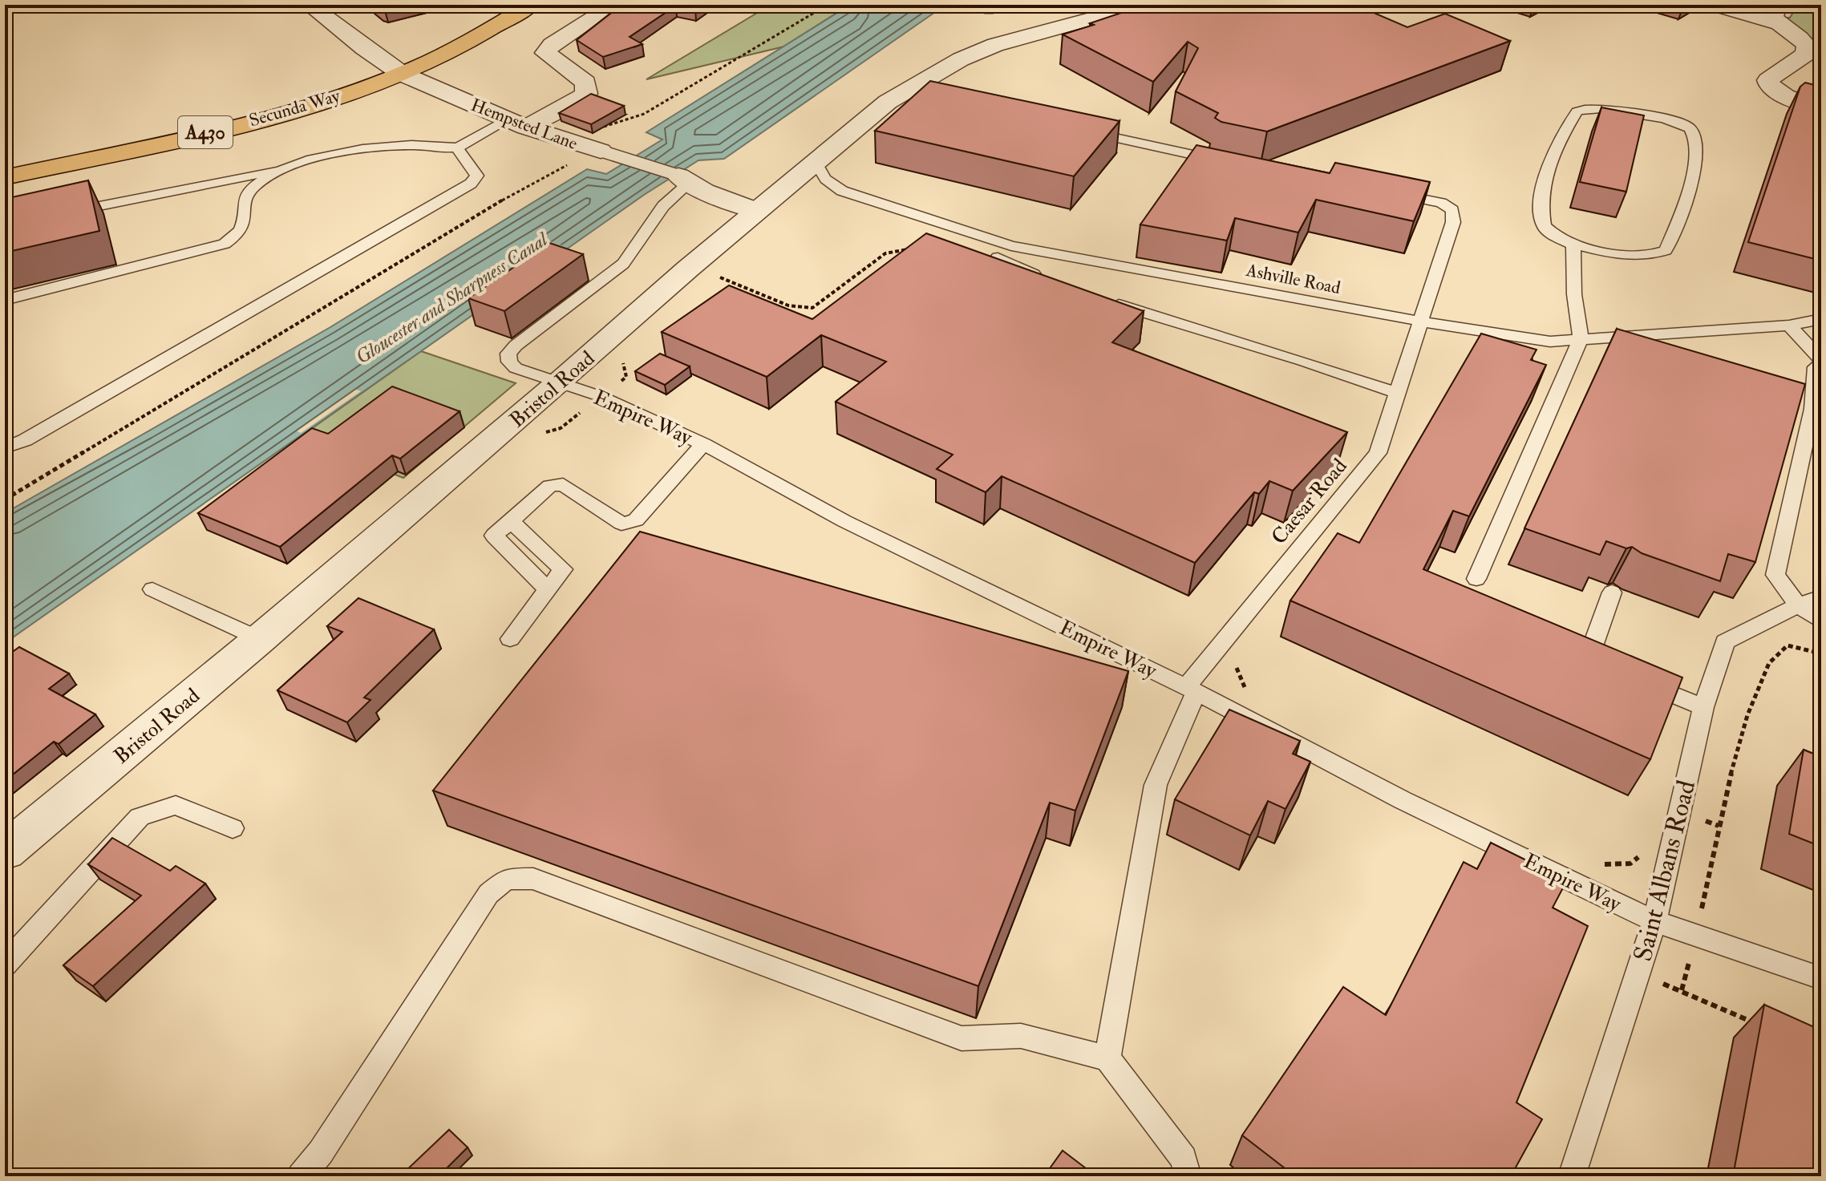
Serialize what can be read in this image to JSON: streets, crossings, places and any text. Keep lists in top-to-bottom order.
{
  "streets": {
    "main road": ["Secunda Way", "A430"],
    "street": ["Hempsted Lane", "Bristol Road"],
    "lane": [
      "Ashville Road",
      "Empire Way",
      "Caesar Road",
      "Saint Albans Road"
    ]
  },
  "crossings": [
    ["Secunda Way", "Hempsted Lane"],
    ["Hempsted Lane", "Bristol Road"],
    ["Hempsted Lane", "Empire Way"],
    ["Ashville Road", "Bristol Road"],
    ["Ashville Road", "Caesar Road"],
    ["Bristol Road", "Empire Way"],
    ["Empire Way", "Caesar Road"],
    ["Empire Way", "Saint Albans Road"]
  ],
  "water": ["Gloucester and Sharpness Canal"]
}
